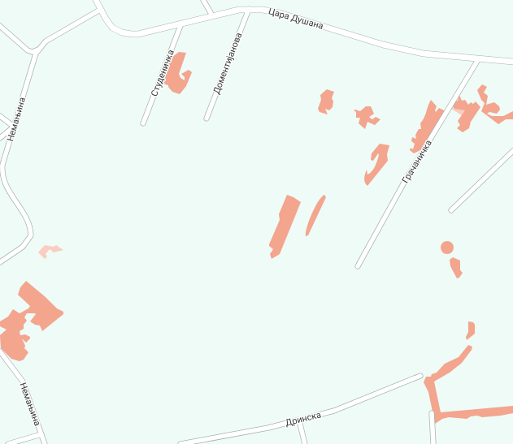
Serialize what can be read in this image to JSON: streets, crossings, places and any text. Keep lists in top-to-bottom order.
{
  "streets": {
    "street": [
      "Цара Душана",
      "Доментијанова",
      "Студеничка",
      "Немањина",
      "Грачаничка",
      "Дринска"
    ]
  },
  "crossings": [
    ["Цара Душана", "Доментијанова"],
    ["Цара Душана", "Студеничка"],
    ["Цара Душана", "Немањина"],
    ["Цара Душана", "Грачаничка"]
  ]
}
